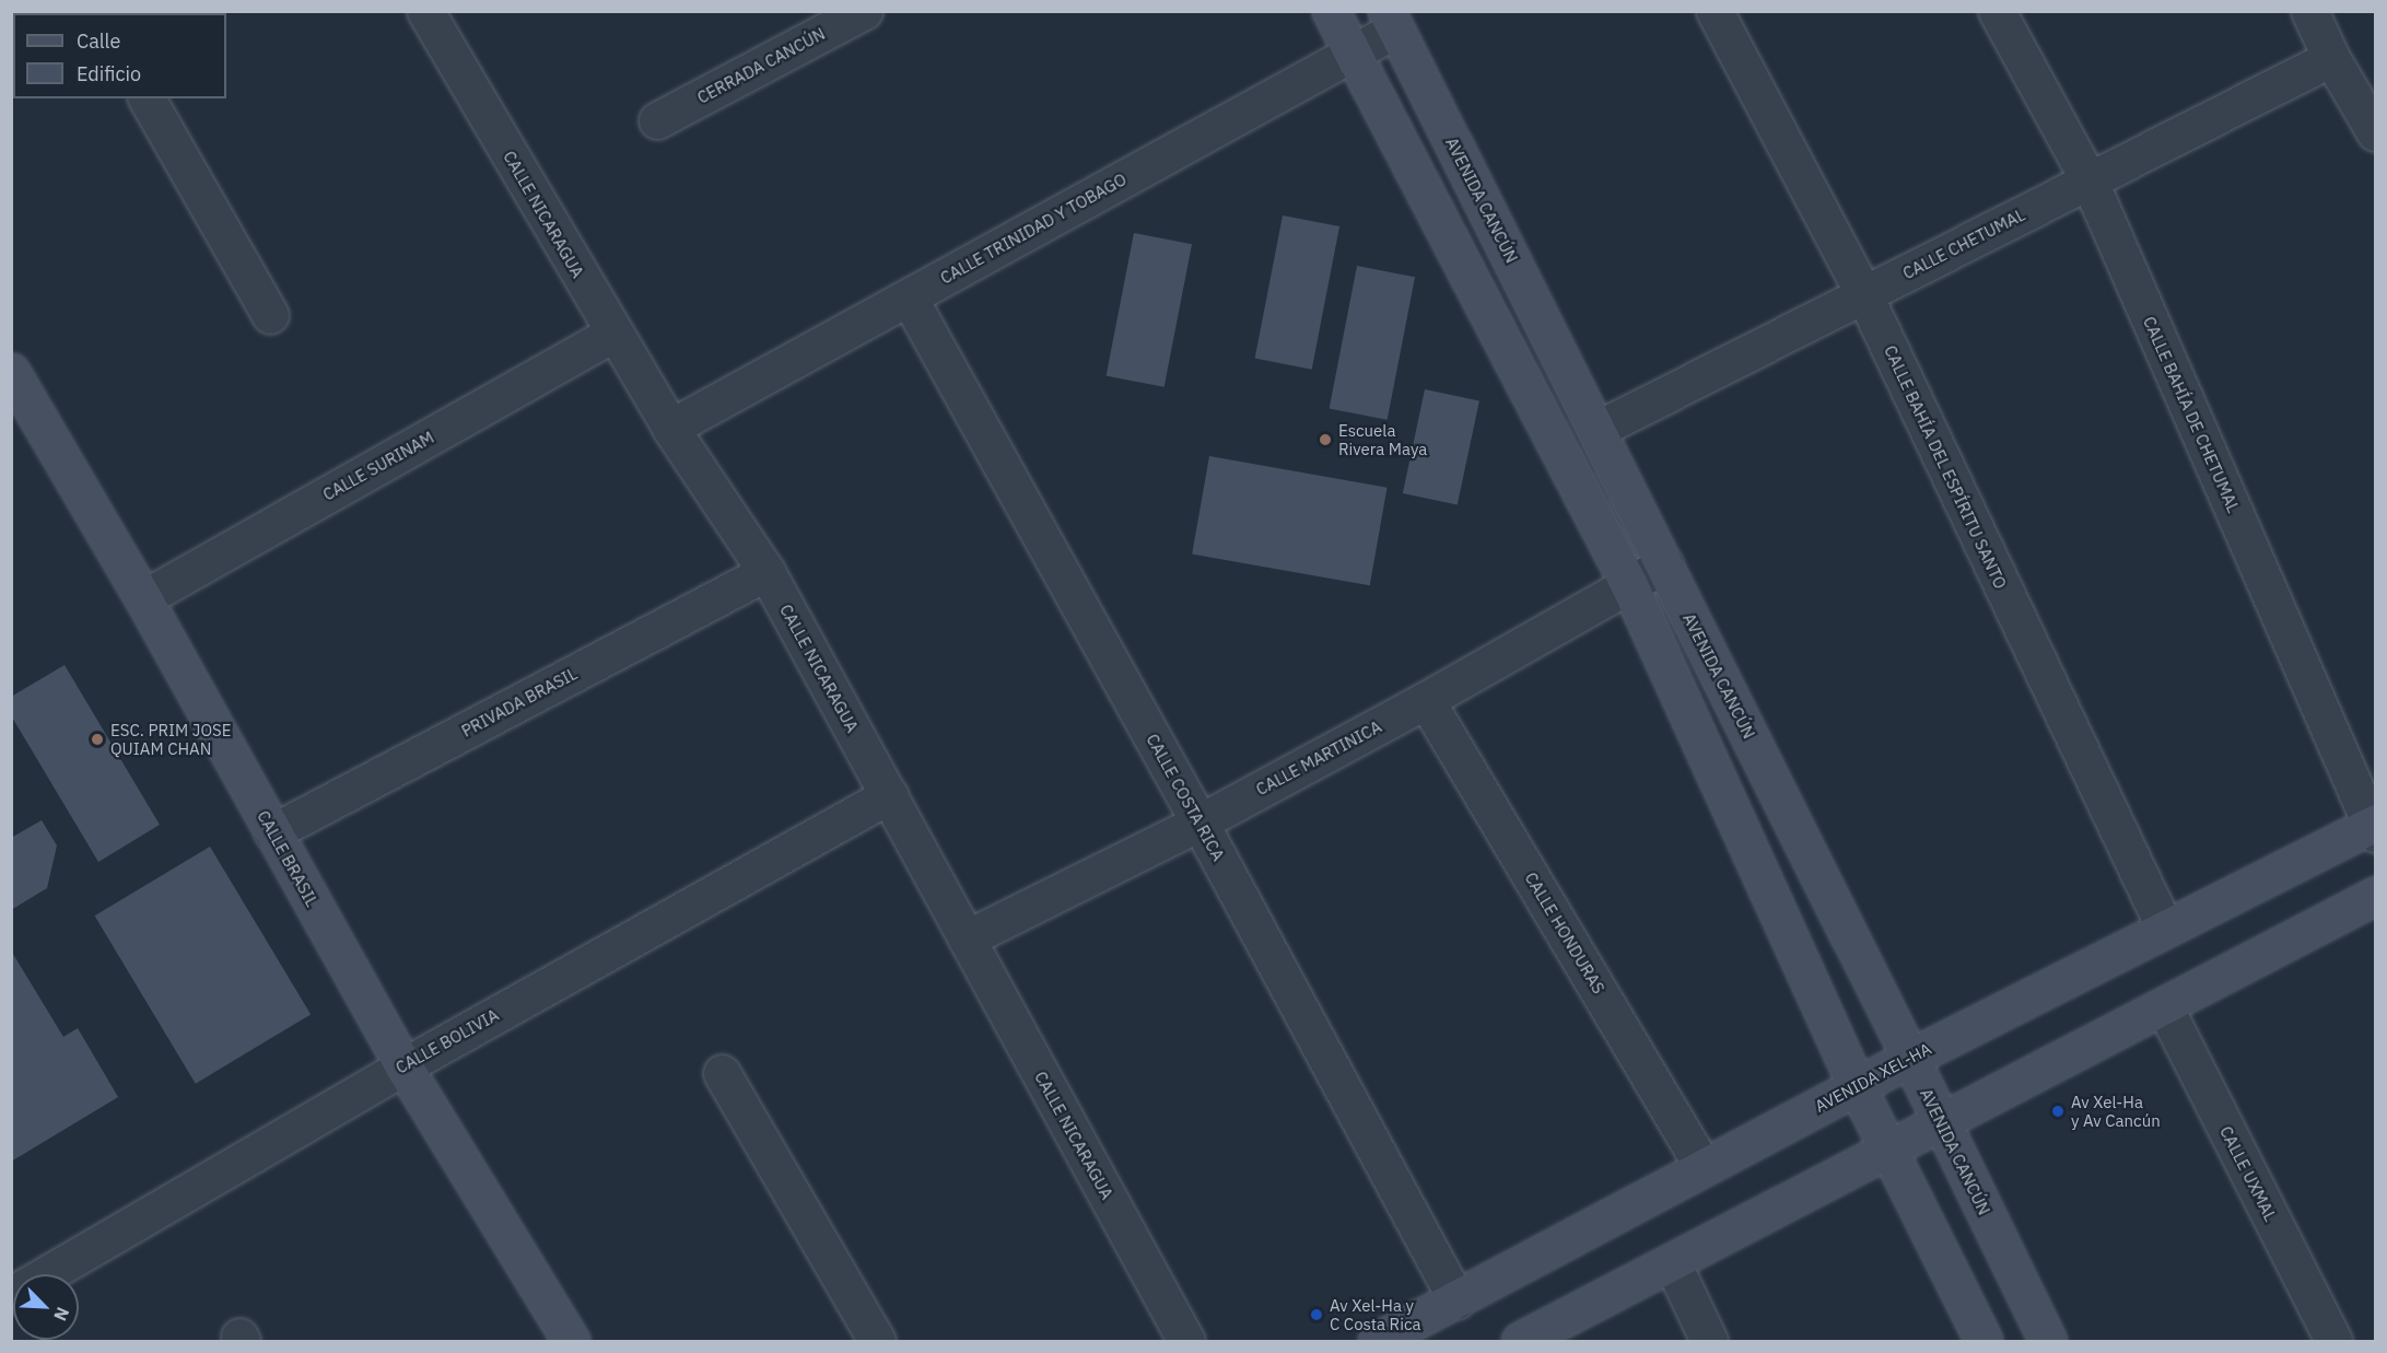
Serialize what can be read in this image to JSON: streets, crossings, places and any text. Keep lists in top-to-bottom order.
{
  "streets": {
    "street": [
      "CERRADA CANCÚN",
      "AVENIDA CANCÚN",
      "CALLE NICARAGUA",
      "CALLE TRINIDAD Y TOBAGO",
      "CALLE CHETUMAL",
      "CALLE BAHÍA DE CHETUMAL",
      "CALLE SURINAM",
      "CALLE BAHÍA DEL ESPÍRITU SANTO",
      "PRIVADA BRASIL",
      "CALLE MARTINICA",
      "CALLE COSTA RICA",
      "CALLE BRASIL",
      "CALLE HONDURAS",
      "CALLE BOLIVIA",
      "AVENIDA XEL-HA",
      "CALLE UXMAL"
    ]
  },
  "crossings": [
    ["AVENIDA CANCÚN", "CALLE TRINIDAD Y TOBAGO"],
    ["AVENIDA CANCÚN", "CALLE CHETUMAL"],
    ["AVENIDA CANCÚN", "CALLE MARTINICA"],
    ["AVENIDA CANCÚN", "AVENIDA XEL-HA"],
    ["CALLE NICARAGUA", "CALLE TRINIDAD Y TOBAGO"],
    ["CALLE NICARAGUA", "CALLE SURINAM"],
    ["CALLE NICARAGUA", "PRIVADA BRASIL"],
    ["CALLE NICARAGUA", "CALLE MARTINICA"],
    ["CALLE NICARAGUA", "CALLE BOLIVIA"],
    ["CALLE TRINIDAD Y TOBAGO", "CALLE COSTA RICA"],
    ["CALLE CHETUMAL", "CALLE BAHÍA DE CHETUMAL"],
    ["CALLE CHETUMAL", "CALLE BAHÍA DEL ESPÍRITU SANTO"],
    ["CALLE BAHÍA DE CHETUMAL", "AVENIDA XEL-HA"],
    ["CALLE SURINAM", "CALLE BRASIL"],
    ["CALLE BAHÍA DEL ESPÍRITU SANTO", "AVENIDA XEL-HA"],
    ["PRIVADA BRASIL", "CALLE BRASIL"],
    ["CALLE MARTINICA", "CALLE COSTA RICA"],
    ["CALLE MARTINICA", "CALLE HONDURAS"],
    ["CALLE COSTA RICA", "AVENIDA XEL-HA"],
    ["CALLE BRASIL", "CALLE BOLIVIA"],
    ["CALLE HONDURAS", "AVENIDA XEL-HA"]
  ],
  "places": [
    "Escuela Rivera Maya",
    "ESC. PRIM JOSE QUIAM CHAN",
    "Av Xel-Ha y Av Cancún",
    "Av Xel-Ha y C Costa Rica"
  ],
  "legend": ["Calle", "Edificio"],
  "north": "bottom right"
}
